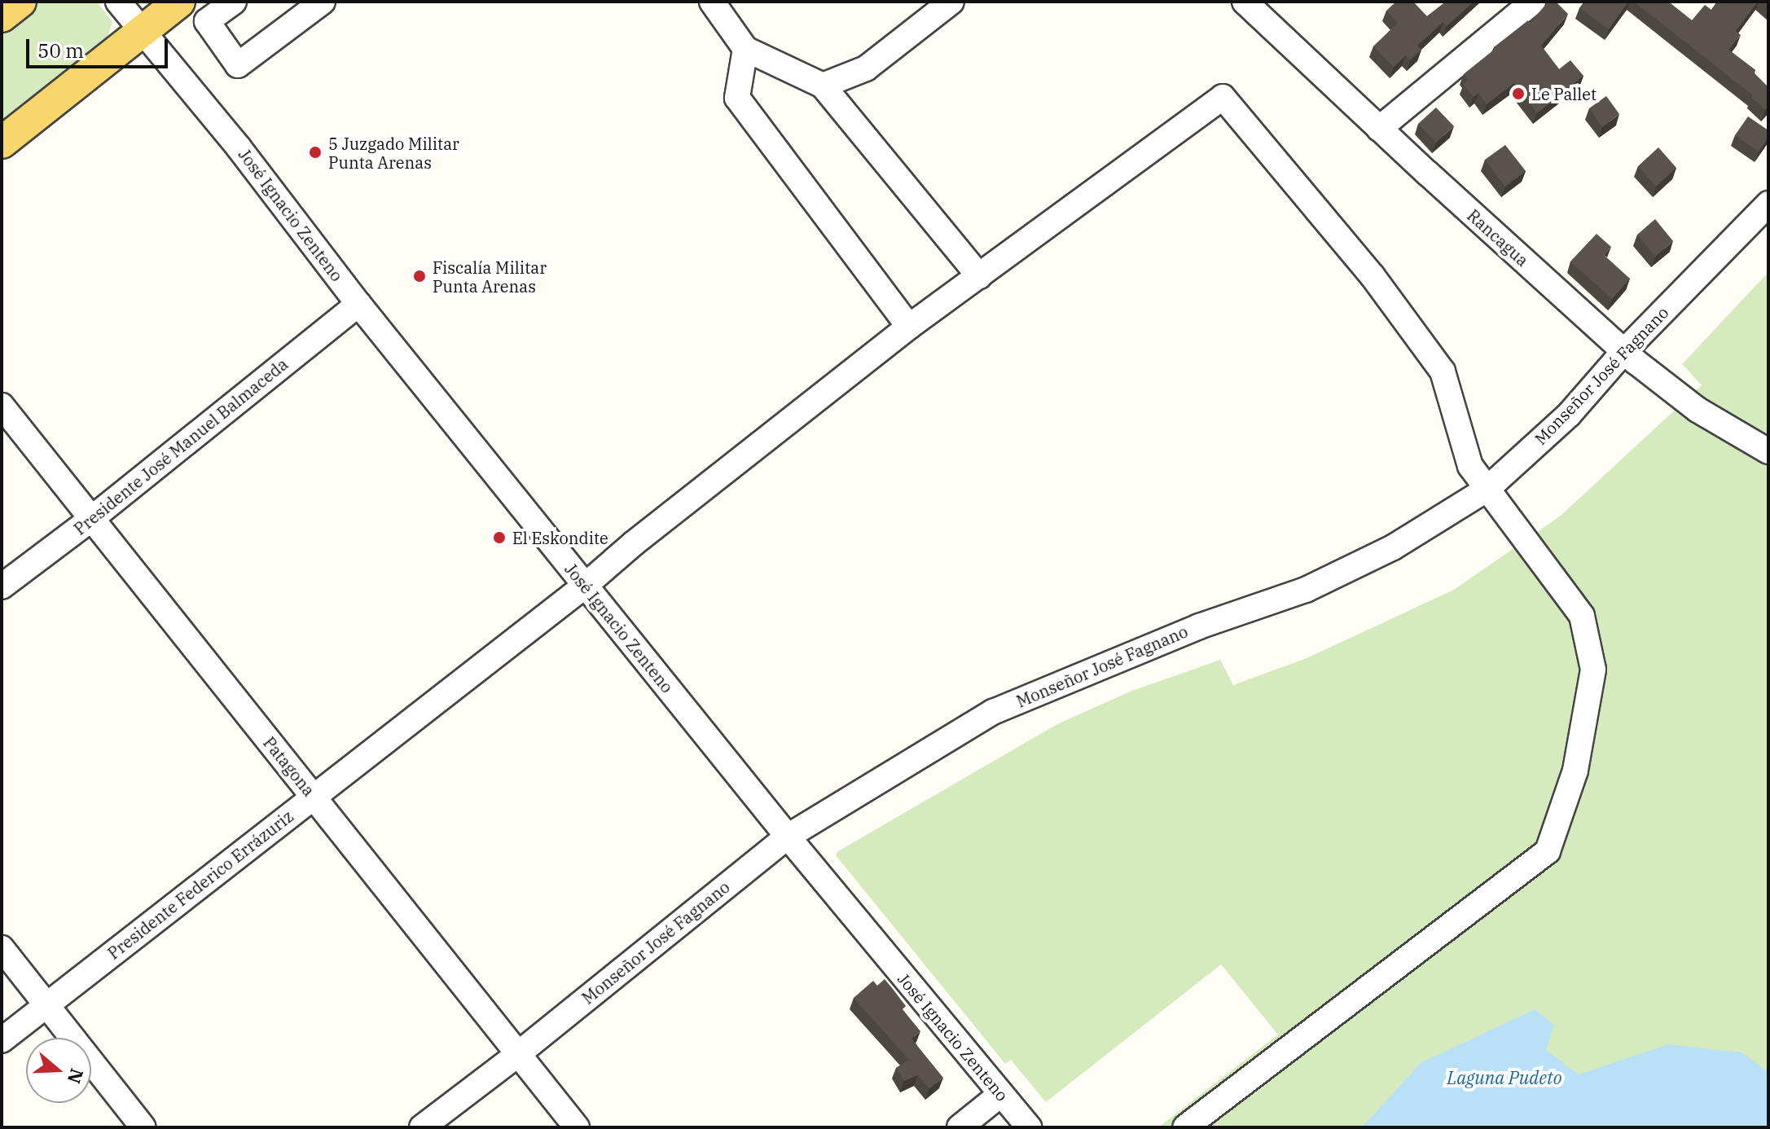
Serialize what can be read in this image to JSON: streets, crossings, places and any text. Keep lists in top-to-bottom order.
{
  "streets": {
    "street": [
      "José Ignacio Zenteno",
      "Rancagua",
      "Monseñor José Fagnano",
      "Presidente José Manuel Balmaceda",
      "Patagona",
      "Presidente Federico Errázuriz"
    ]
  },
  "crossings": [
    ["José Ignacio Zenteno", "Monseñor José Fagnano"],
    ["José Ignacio Zenteno", "Presidente José Manuel Balmaceda"],
    ["José Ignacio Zenteno", "Presidente Federico Errázuriz"],
    ["Rancagua", "Monseñor José Fagnano"],
    ["Monseñor José Fagnano", "Patagona"],
    ["Monseñor José Fagnano", "Presidente Federico Errázuriz"],
    ["Presidente José Manuel Balmaceda", "Patagona"],
    ["Patagona", "Presidente Federico Errázuriz"]
  ],
  "water": ["Laguna Pudeto"],
  "places": [
    "Le Pallet",
    "5 Juzgado Militar Punta Arenas",
    "Fiscalía Militar Punta Arenas",
    "El Eskondite"
  ],
  "scale_bar": "50 m",
  "north": "right"
}
